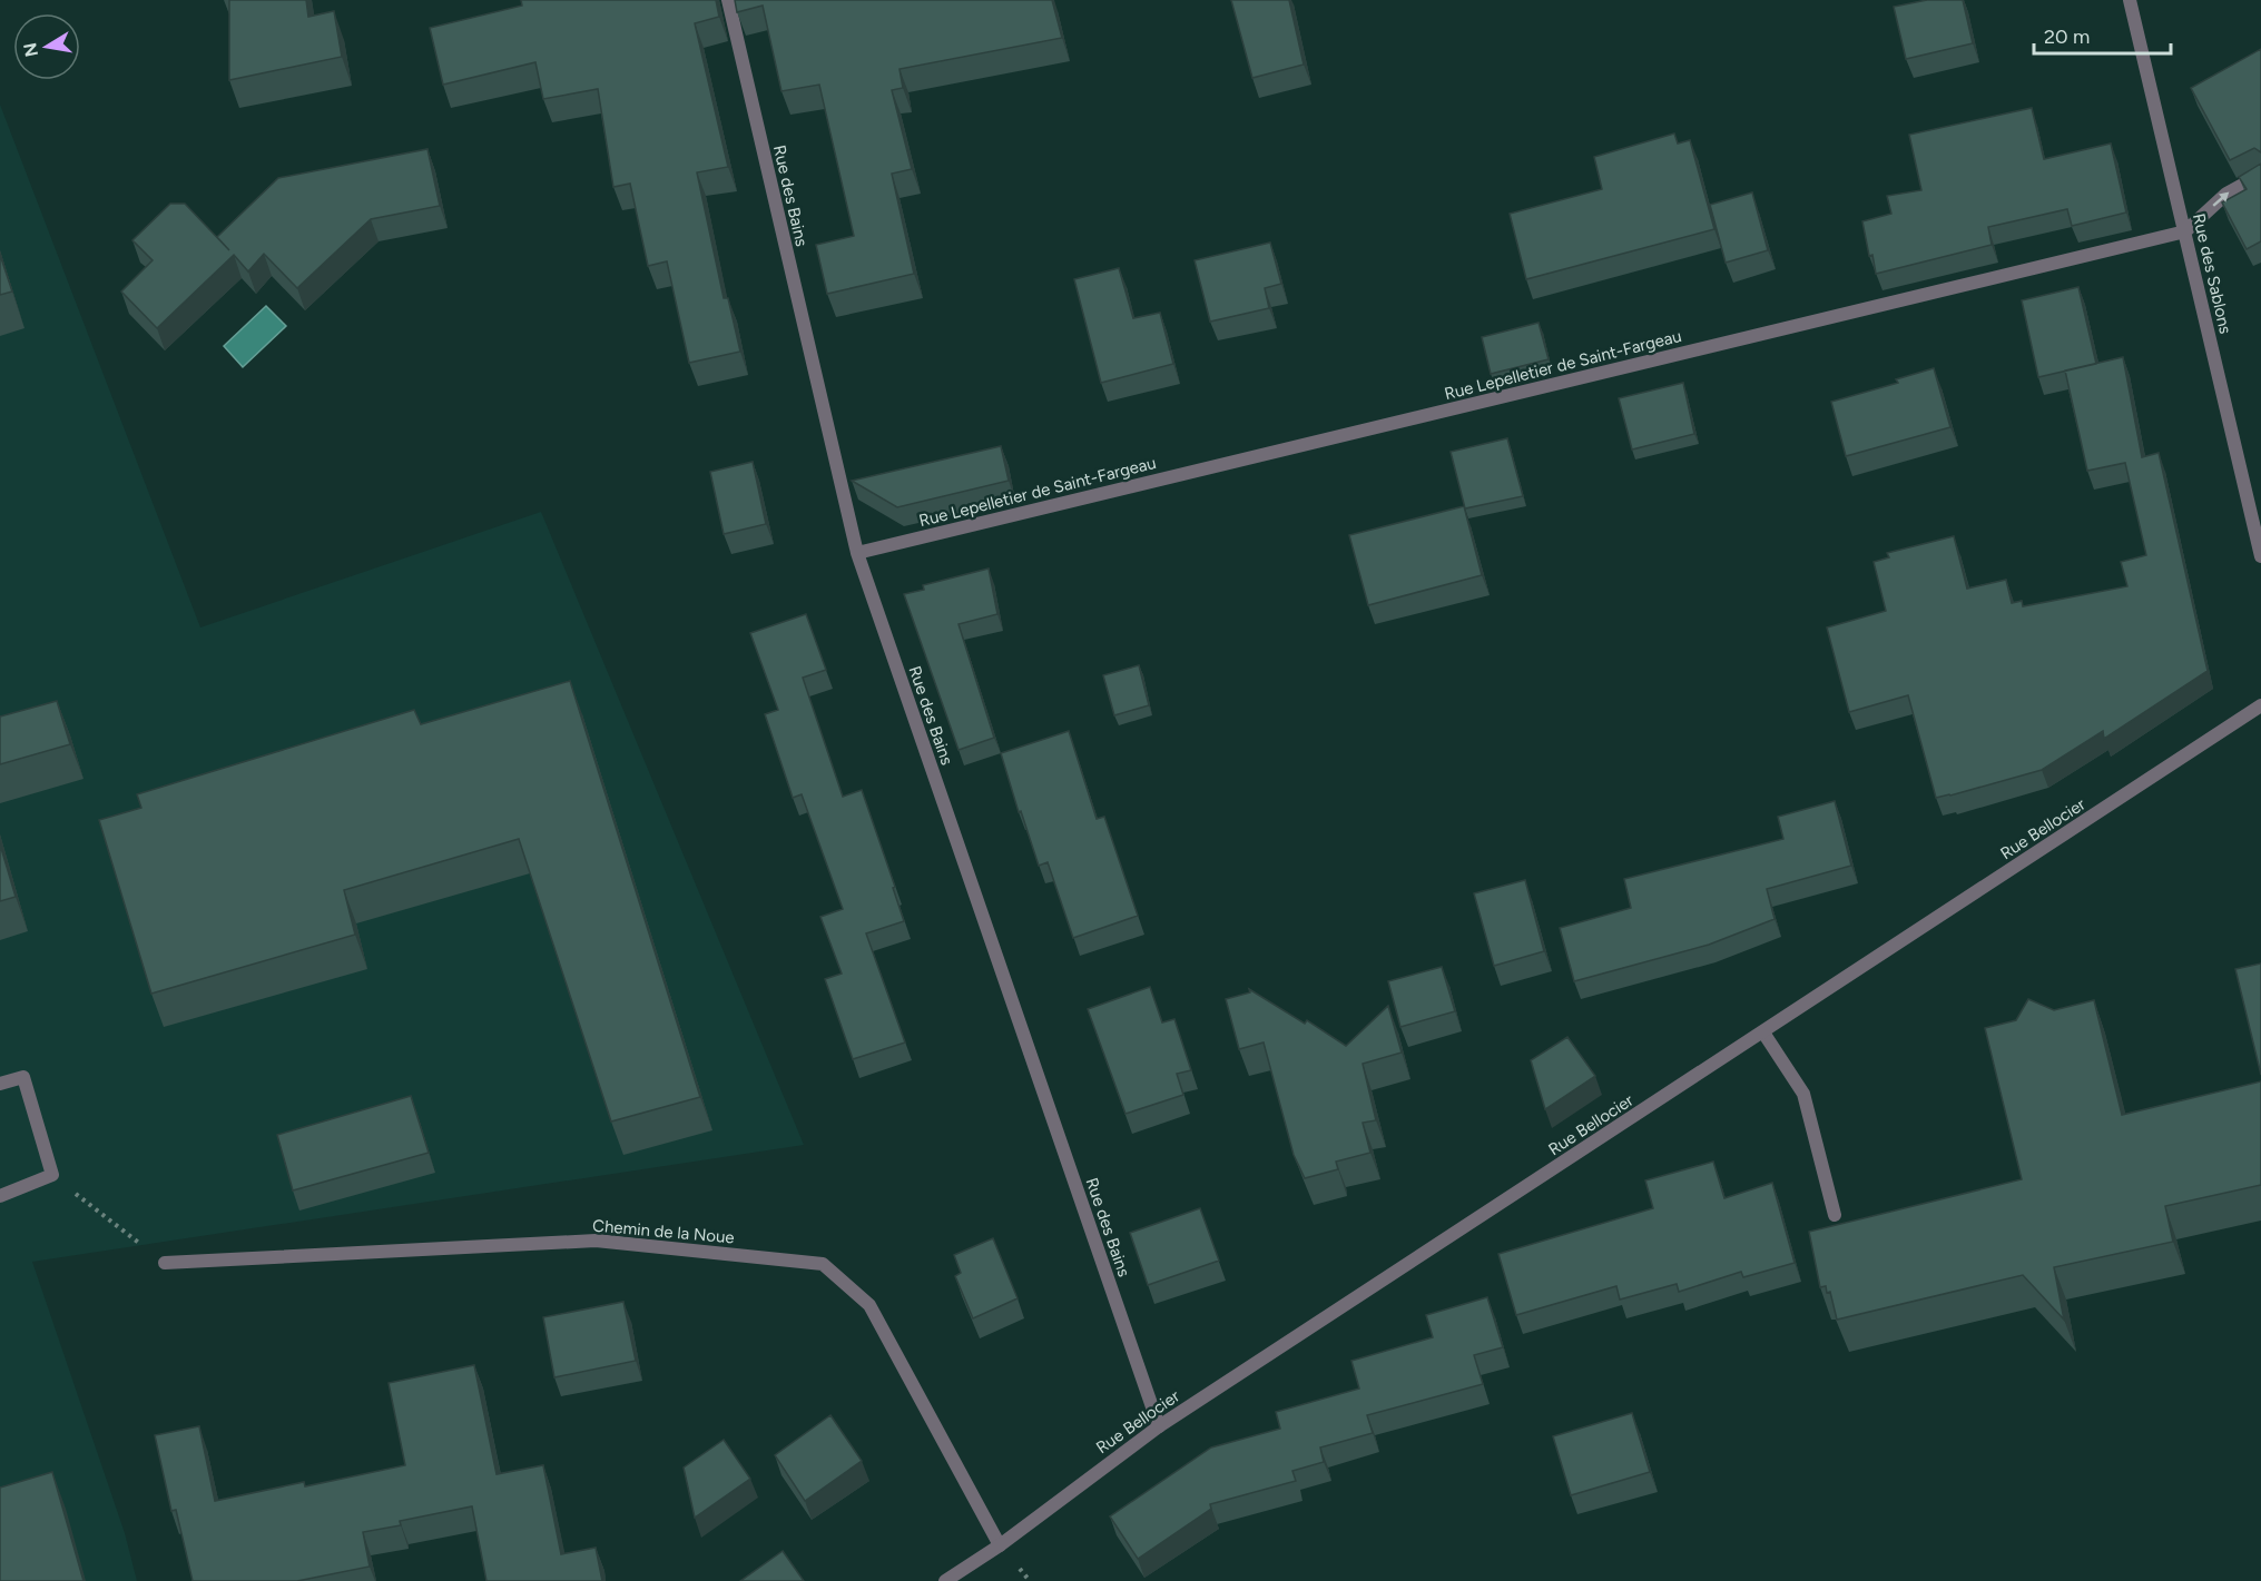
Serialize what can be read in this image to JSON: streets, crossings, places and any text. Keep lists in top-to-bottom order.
{
  "streets": {
    "street": [
      "Rue des Bains",
      "Rue des Sablons",
      "Rue Lepelletier de Saint-Fargeau",
      "Rue Bellocier",
      "Chemin de la Noue"
    ]
  },
  "crossings": [
    ["Rue des Bains", "Rue Lepelletier de Saint-Fargeau"],
    ["Rue des Bains", "Rue Bellocier"],
    ["Rue des Sablons", "Rue Lepelletier de Saint-Fargeau"],
    ["Rue Bellocier", "Chemin de la Noue"]
  ],
  "scale_bar": "20 m",
  "north": "left"
}
